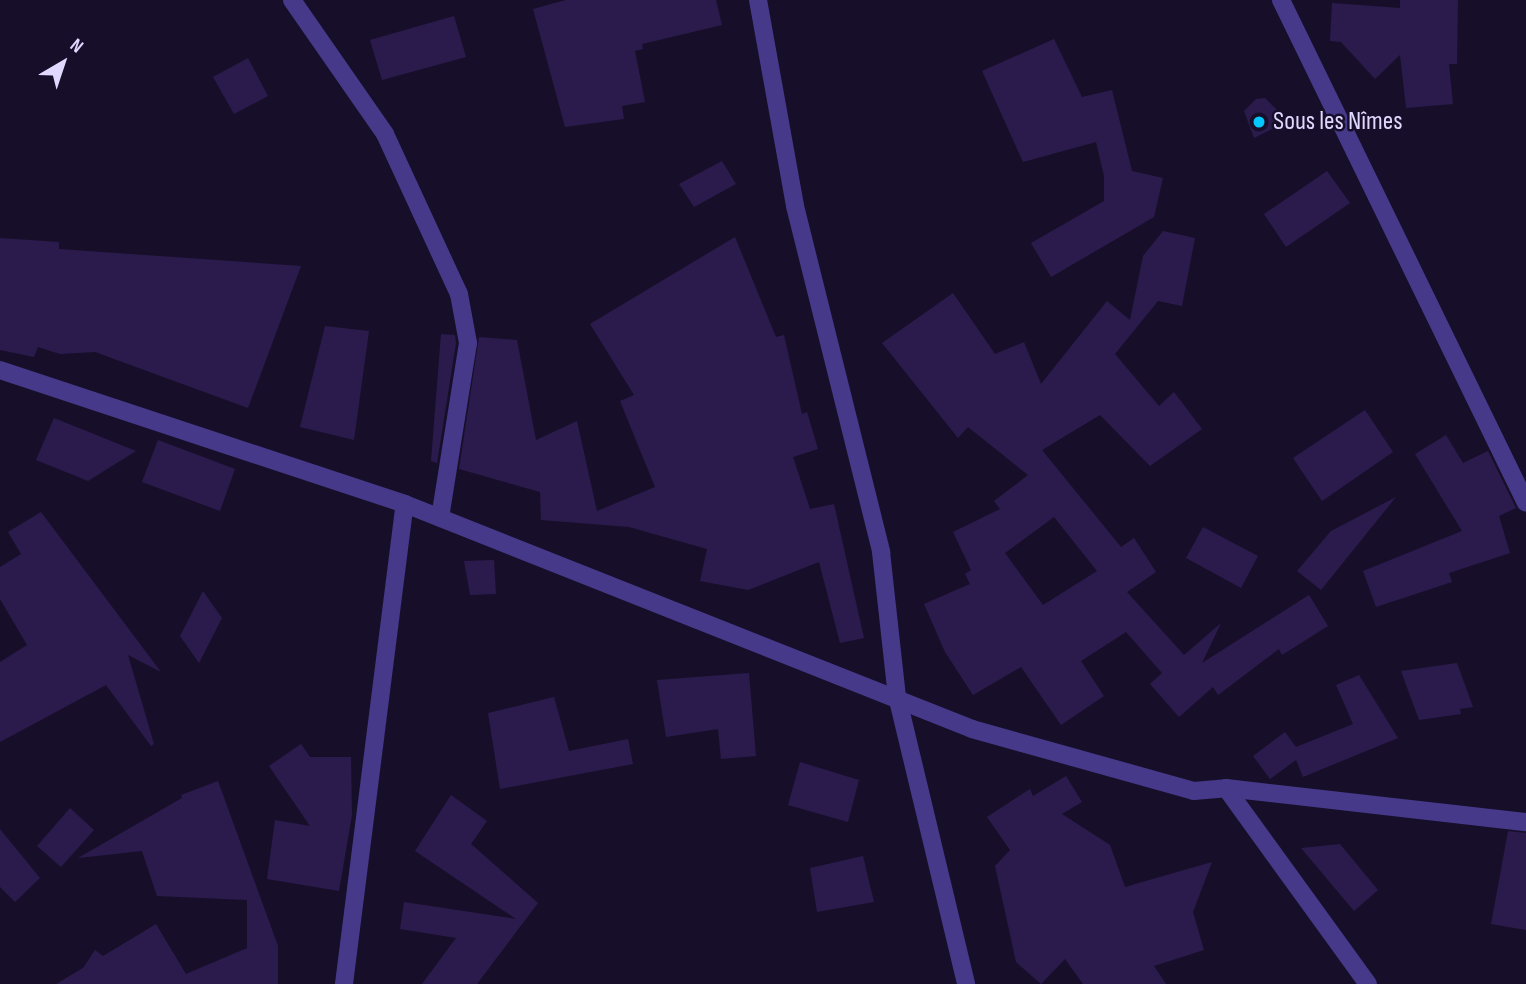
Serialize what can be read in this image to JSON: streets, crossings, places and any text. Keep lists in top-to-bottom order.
{
  "places": ["Sous les Nîmes"],
  "north": "top right"
}
